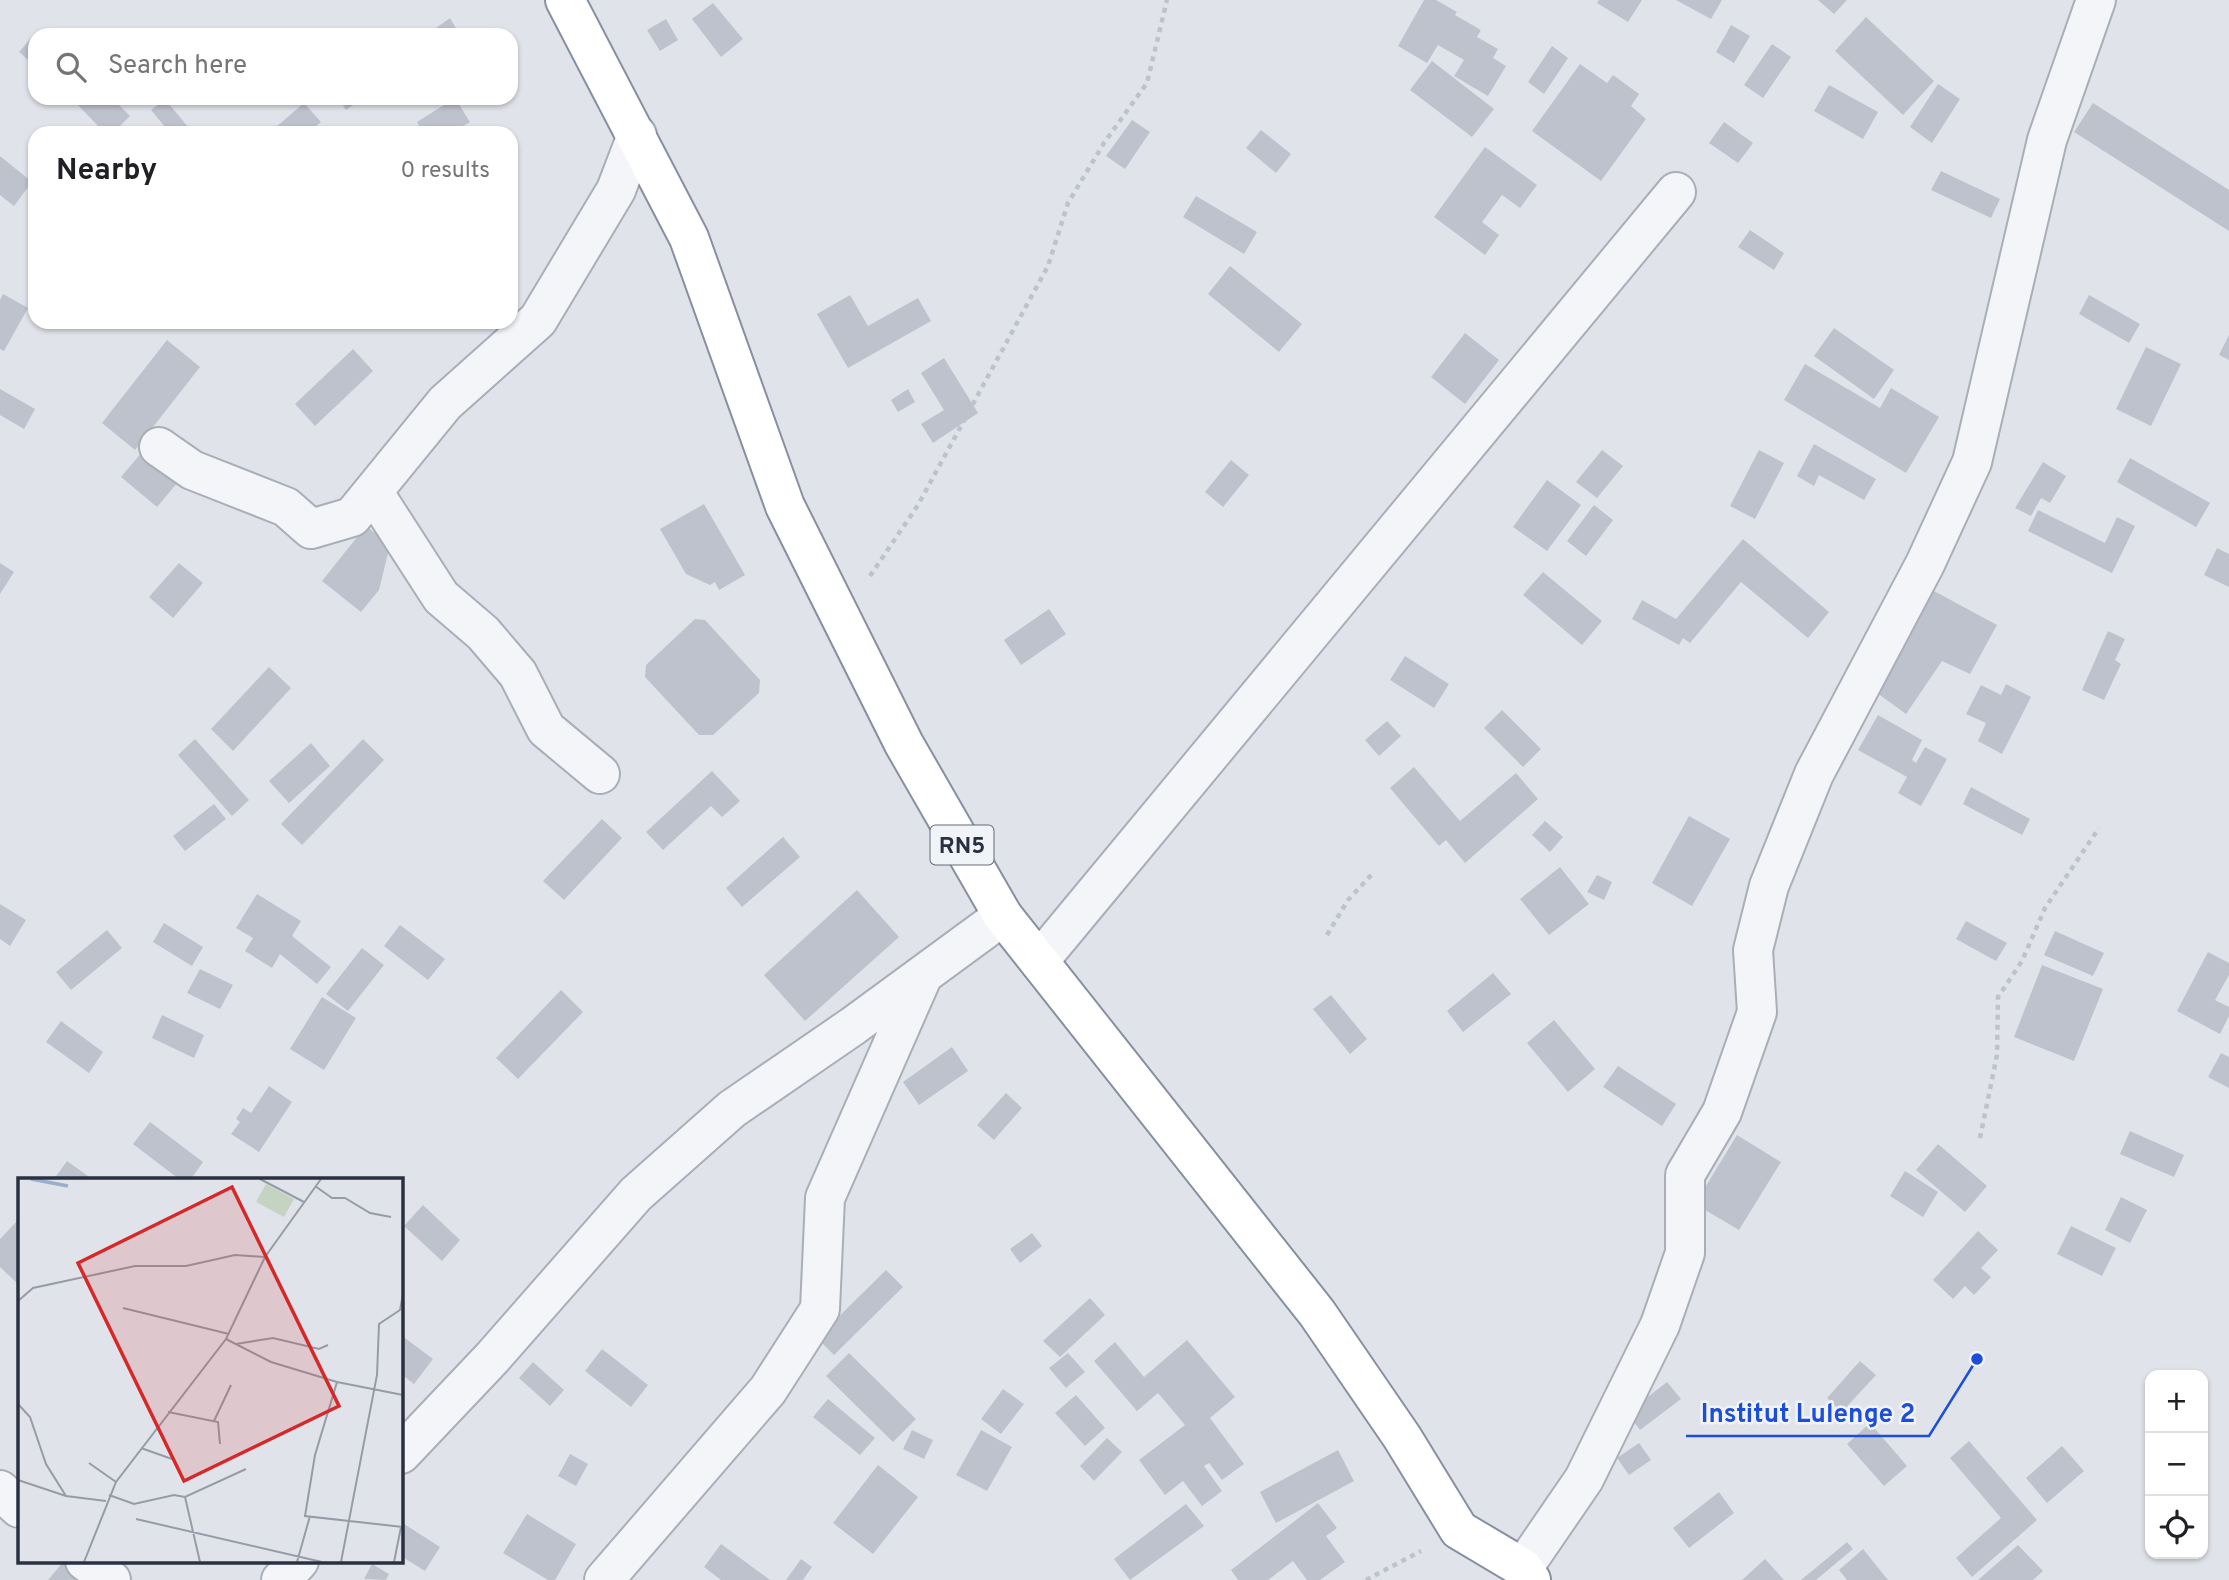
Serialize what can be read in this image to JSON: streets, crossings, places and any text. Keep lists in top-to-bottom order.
{
  "streets": {
    "highway": ["RN5"]
  },
  "places": ["Institut Lulenge 2"],
  "page": {
    "search": "Search here",
    "heading": ["Nearby", "0 results"],
    "map_buttons": ["+", "−"]
  }
}
